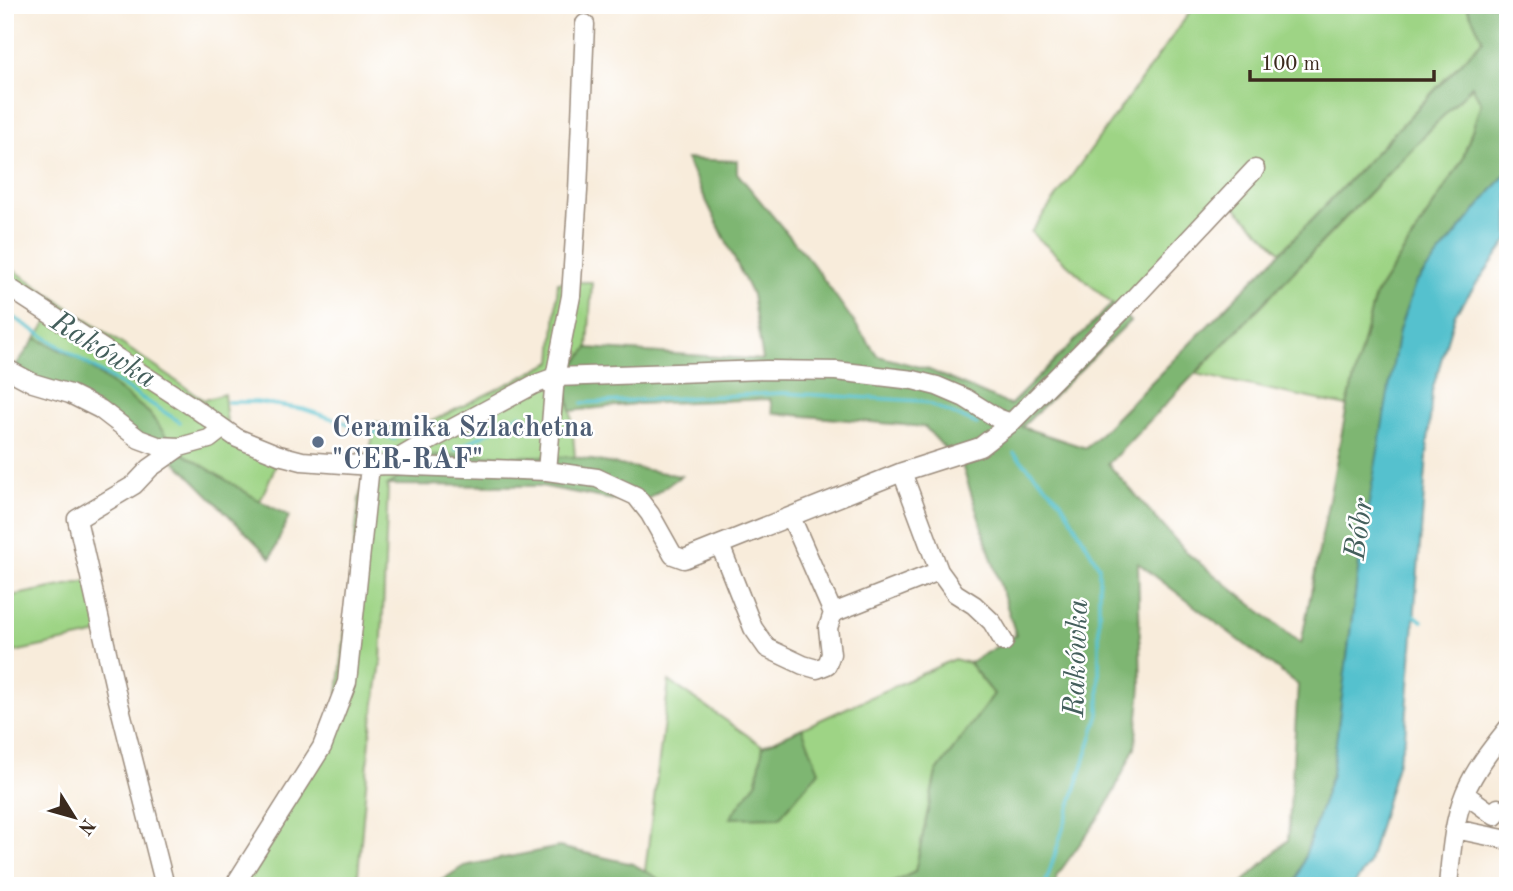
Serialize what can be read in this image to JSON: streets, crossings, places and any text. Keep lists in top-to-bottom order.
{
  "water": ["Rakówka", "Bóbr"],
  "places": ["Ceramika Szlachetna \"CER-RAF\""],
  "scale_bar": "100 m",
  "north": "bottom right"
}
